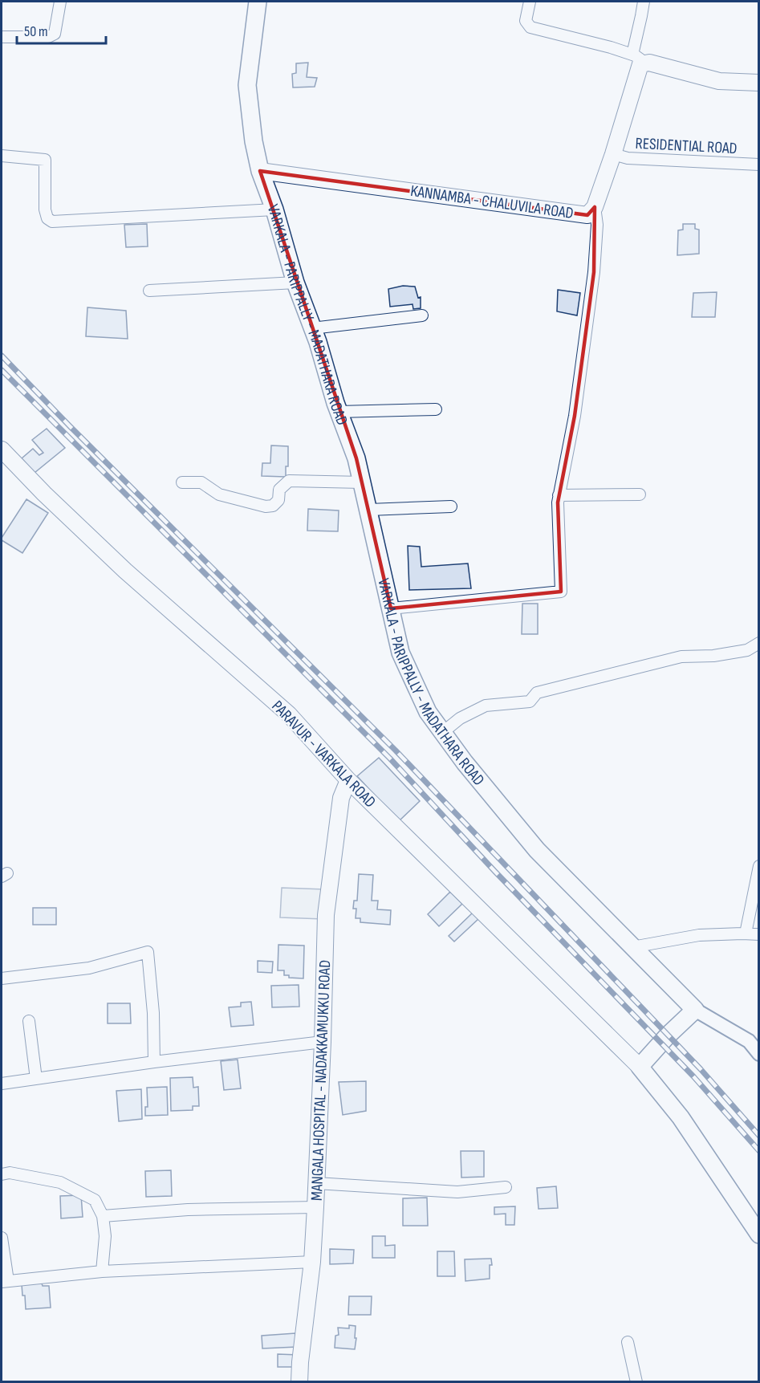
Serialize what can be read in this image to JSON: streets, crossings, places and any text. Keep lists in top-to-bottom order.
{
  "streets": {
    "main road": [
      "KANNAMBA - CHALUVILA ROAD",
      "VARKALA - PARIPPALLY - MADATHARA ROAD",
      "PARAVUR - VARKALA ROAD",
      "MANGALA HOSPITAL - NADAKKAMUKKU ROAD"
    ],
    "street": ["RESIDENTIAL ROAD"]
  },
  "crossings": [
    ["RESIDENTIAL ROAD", "KANNAMBA - CHALUVILA ROAD"],
    ["KANNAMBA - CHALUVILA ROAD", "VARKALA - PARIPPALLY - MADATHARA ROAD"],
    ["PARAVUR - VARKALA ROAD", "MANGALA HOSPITAL - NADAKKAMUKKU ROAD"]
  ],
  "scale_bar": "50 m"
}
